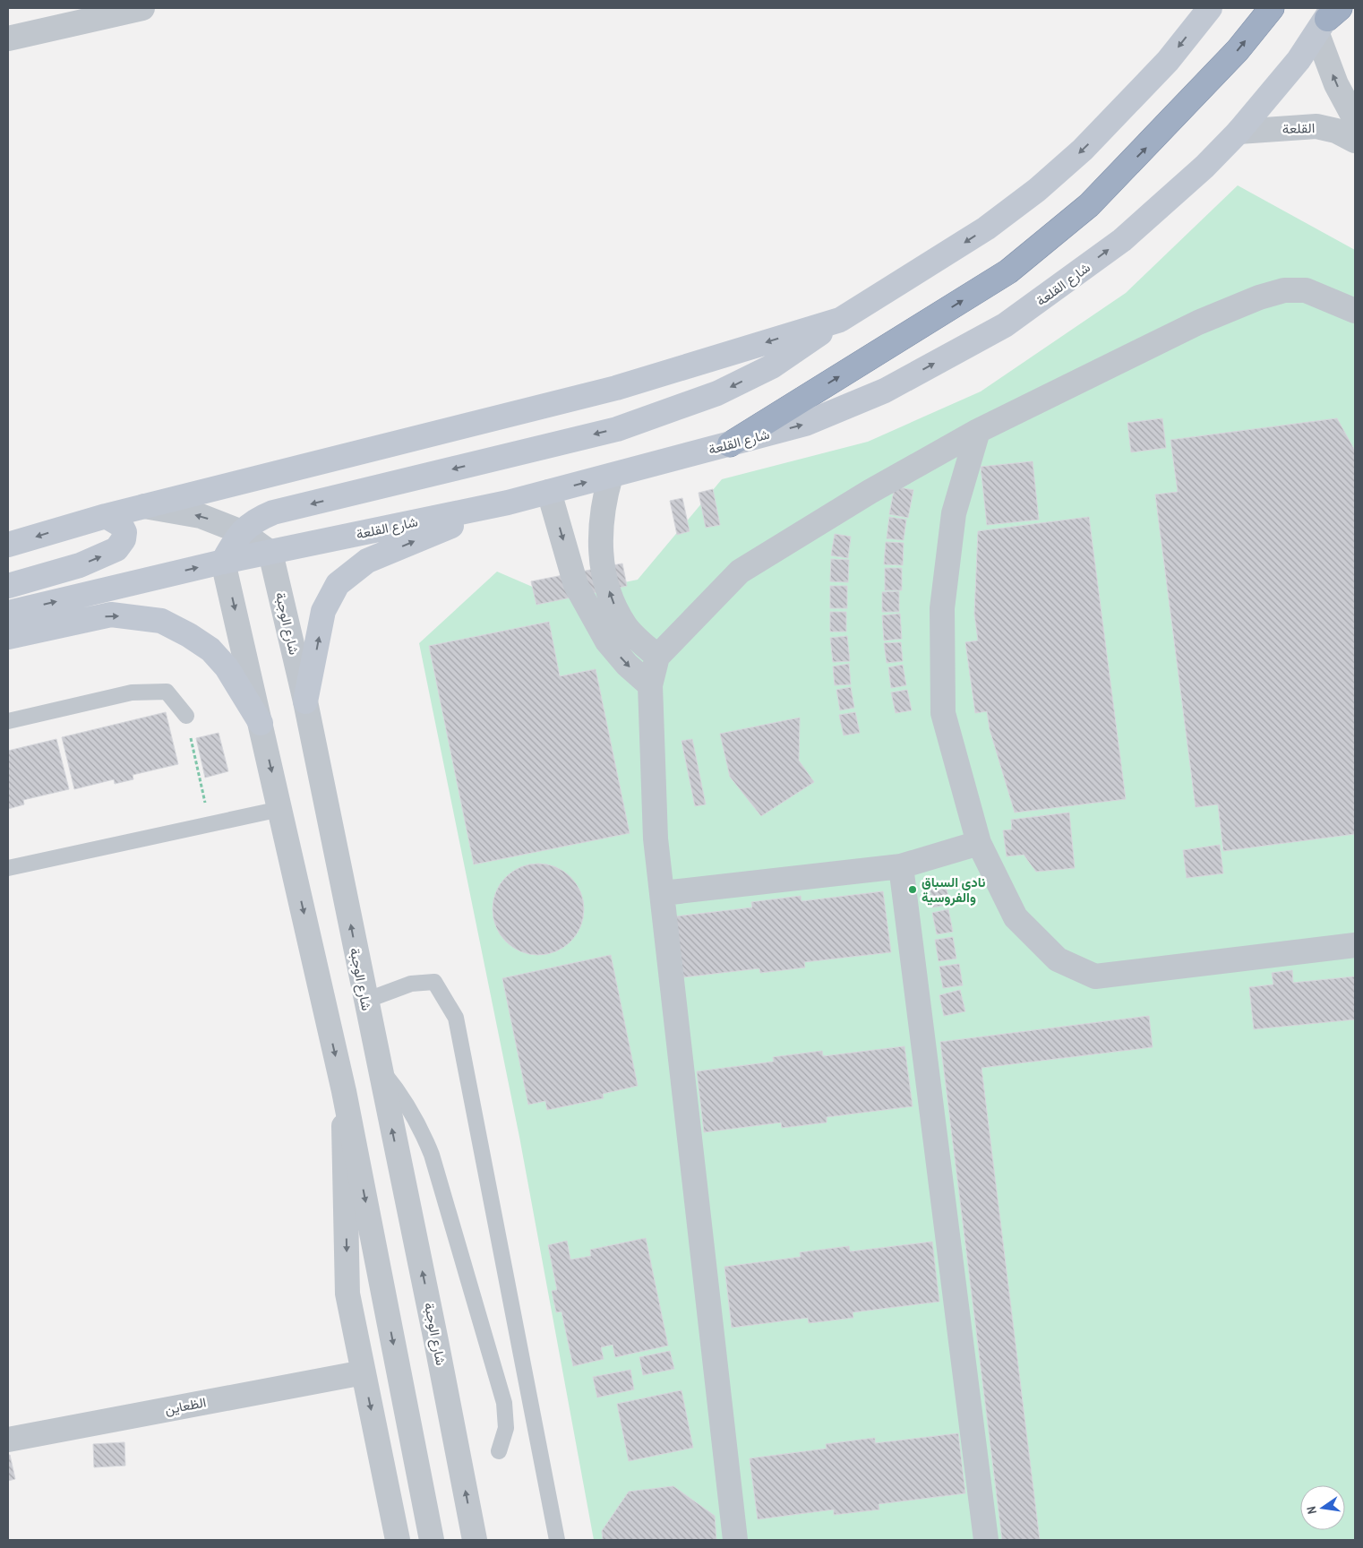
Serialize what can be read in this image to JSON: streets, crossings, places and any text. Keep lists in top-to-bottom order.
{
  "streets": {
    "main road": ["شارع القلعة"],
    "street": ["القلعة", "شارع الوجبة", "الظعاين"]
  },
  "crossings": [
    ["القلعة", "شارع القلعة"],
    ["شارع القلعة", "شارع الوجبة"]
  ],
  "places": ["نادي السباق والفروسية"],
  "north": "left"
}
